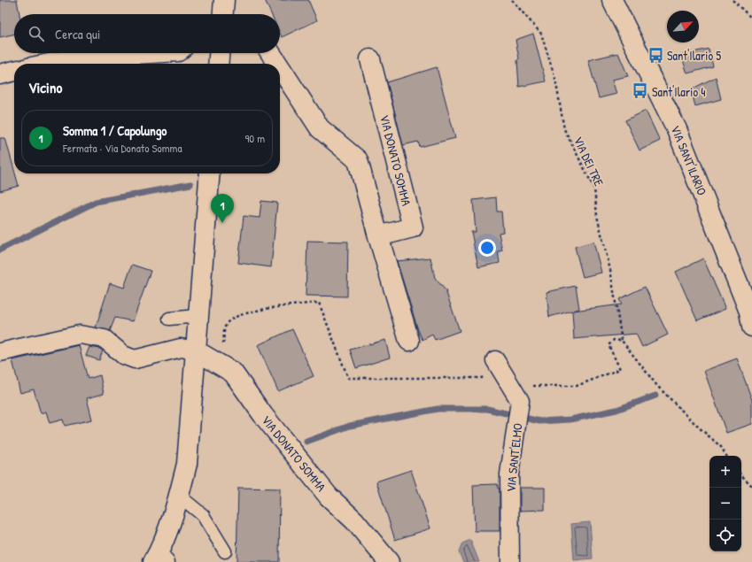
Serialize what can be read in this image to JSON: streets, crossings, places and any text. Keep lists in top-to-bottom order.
{
  "streets": {
    "street": ["VIA DONATO SOMMA", "VIA SANT'ILARIO", "VIA SANT'ELMO"],
    "path": ["VIA DEI TRE"]
  },
  "places": {
    "bus stop": ["Sant'Ilario 5", "Sant'Ilario 4"]
  },
  "north": "top right",
  "page": {
    "search": "Cerca qui",
    "heading": "Vicino",
    "list": [
      {
        "mark": "1",
        "name": "Somma 1 / Capolungo",
        "note": "Fermata · Via Donato Somma",
        "value": "90 m"
      }
    ],
    "pins": "1",
    "map_buttons": ["+", "−"]
  }
}
